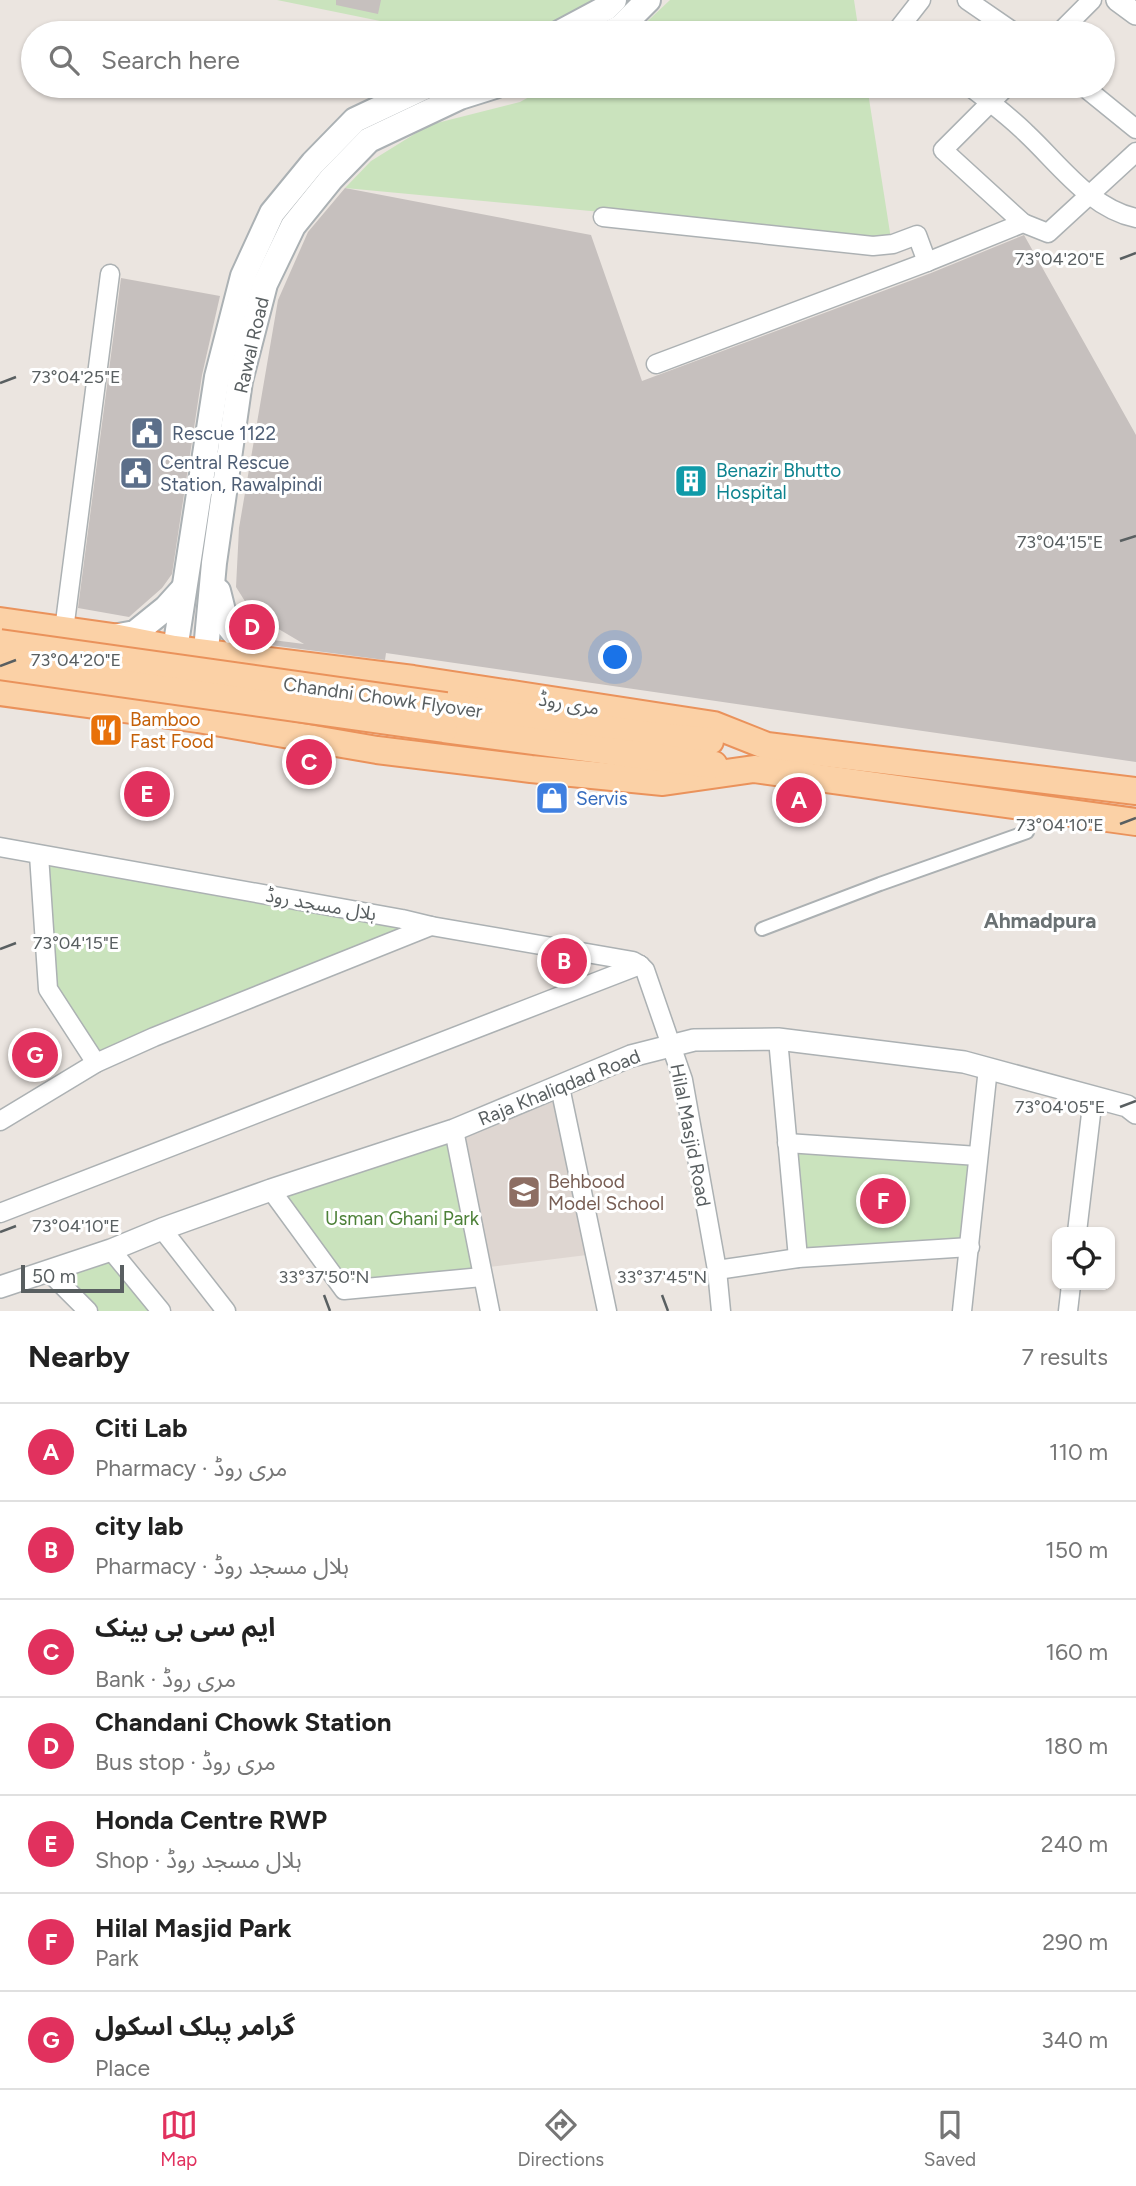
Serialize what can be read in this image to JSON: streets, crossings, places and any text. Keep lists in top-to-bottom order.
{
  "streets": {
    "main road": ["Rawal Road", "Chandni Chowk Flyover", "مری روڈ"],
    "street": ["ہلال مسجد روڈ", "Raja Khaliqdad Road", "Hilal Masjid Road"]
  },
  "crossings": [
    ["Rawal Road", "مری روڈ"],
    ["Chandni Chowk Flyover", "مری روڈ"],
    ["ہلال مسجد روڈ", "Hilal Masjid Road"],
    ["Raja Khaliqdad Road", "Hilal Masjid Road"]
  ],
  "districts": ["Ahmadpura"],
  "parks": ["Usman Ghani Park"],
  "places": {
    "public building": ["Rescue 1122", "Central Rescue Station, Rawalpindi"],
    "building": ["Benazir Bhutto Hospital"],
    "restaurant": ["Bamboo Fast Food"],
    "shop": ["Servis"],
    "school or university": ["Behbood Model School"]
  },
  "scale_bar": "50 m",
  "page": {
    "search": "Search here",
    "pins": [
      "D",
      "C",
      "E",
      "A",
      "B",
      "G",
      "F"
    ],
    "scale": "50 m",
    "heading": ["Nearby", "7 results"],
    "list": [
      {
        "mark": "A",
        "name": "Citi Lab",
        "note": "Pharmacy · مری روڈ",
        "value": "110 m"
      },
      {
        "mark": "B",
        "name": "city lab",
        "note": "Pharmacy · ہلال مسجد روڈ",
        "value": "150 m"
      },
      {
        "mark": "C",
        "name": "ایم سی بی بینک",
        "note": "Bank · مری روڈ",
        "value": "160 m"
      },
      {
        "mark": "D",
        "name": "Chandani Chowk Station",
        "note": "Bus stop · مری روڈ",
        "value": "180 m"
      },
      {
        "mark": "E",
        "name": "Honda Centre RWP",
        "note": "Shop · ہلال مسجد روڈ",
        "value": "240 m"
      },
      {
        "mark": "F",
        "name": "Hilal Masjid Park",
        "note": "Park",
        "value": "290 m"
      },
      {
        "mark": "G",
        "name": "گرامر پبلک اسکول",
        "note": "Place",
        "value": "340 m"
      }
    ],
    "nav": ["Map", "Directions", "Saved"]
  },
  "coordinates": [
    "73°04'20\"E",
    "73°04'25\"E",
    "73°04'15\"E",
    "73°04'10\"E",
    "73°04'05\"E",
    "33°37'50\"N",
    "33°37'45\"N"
  ]
}
